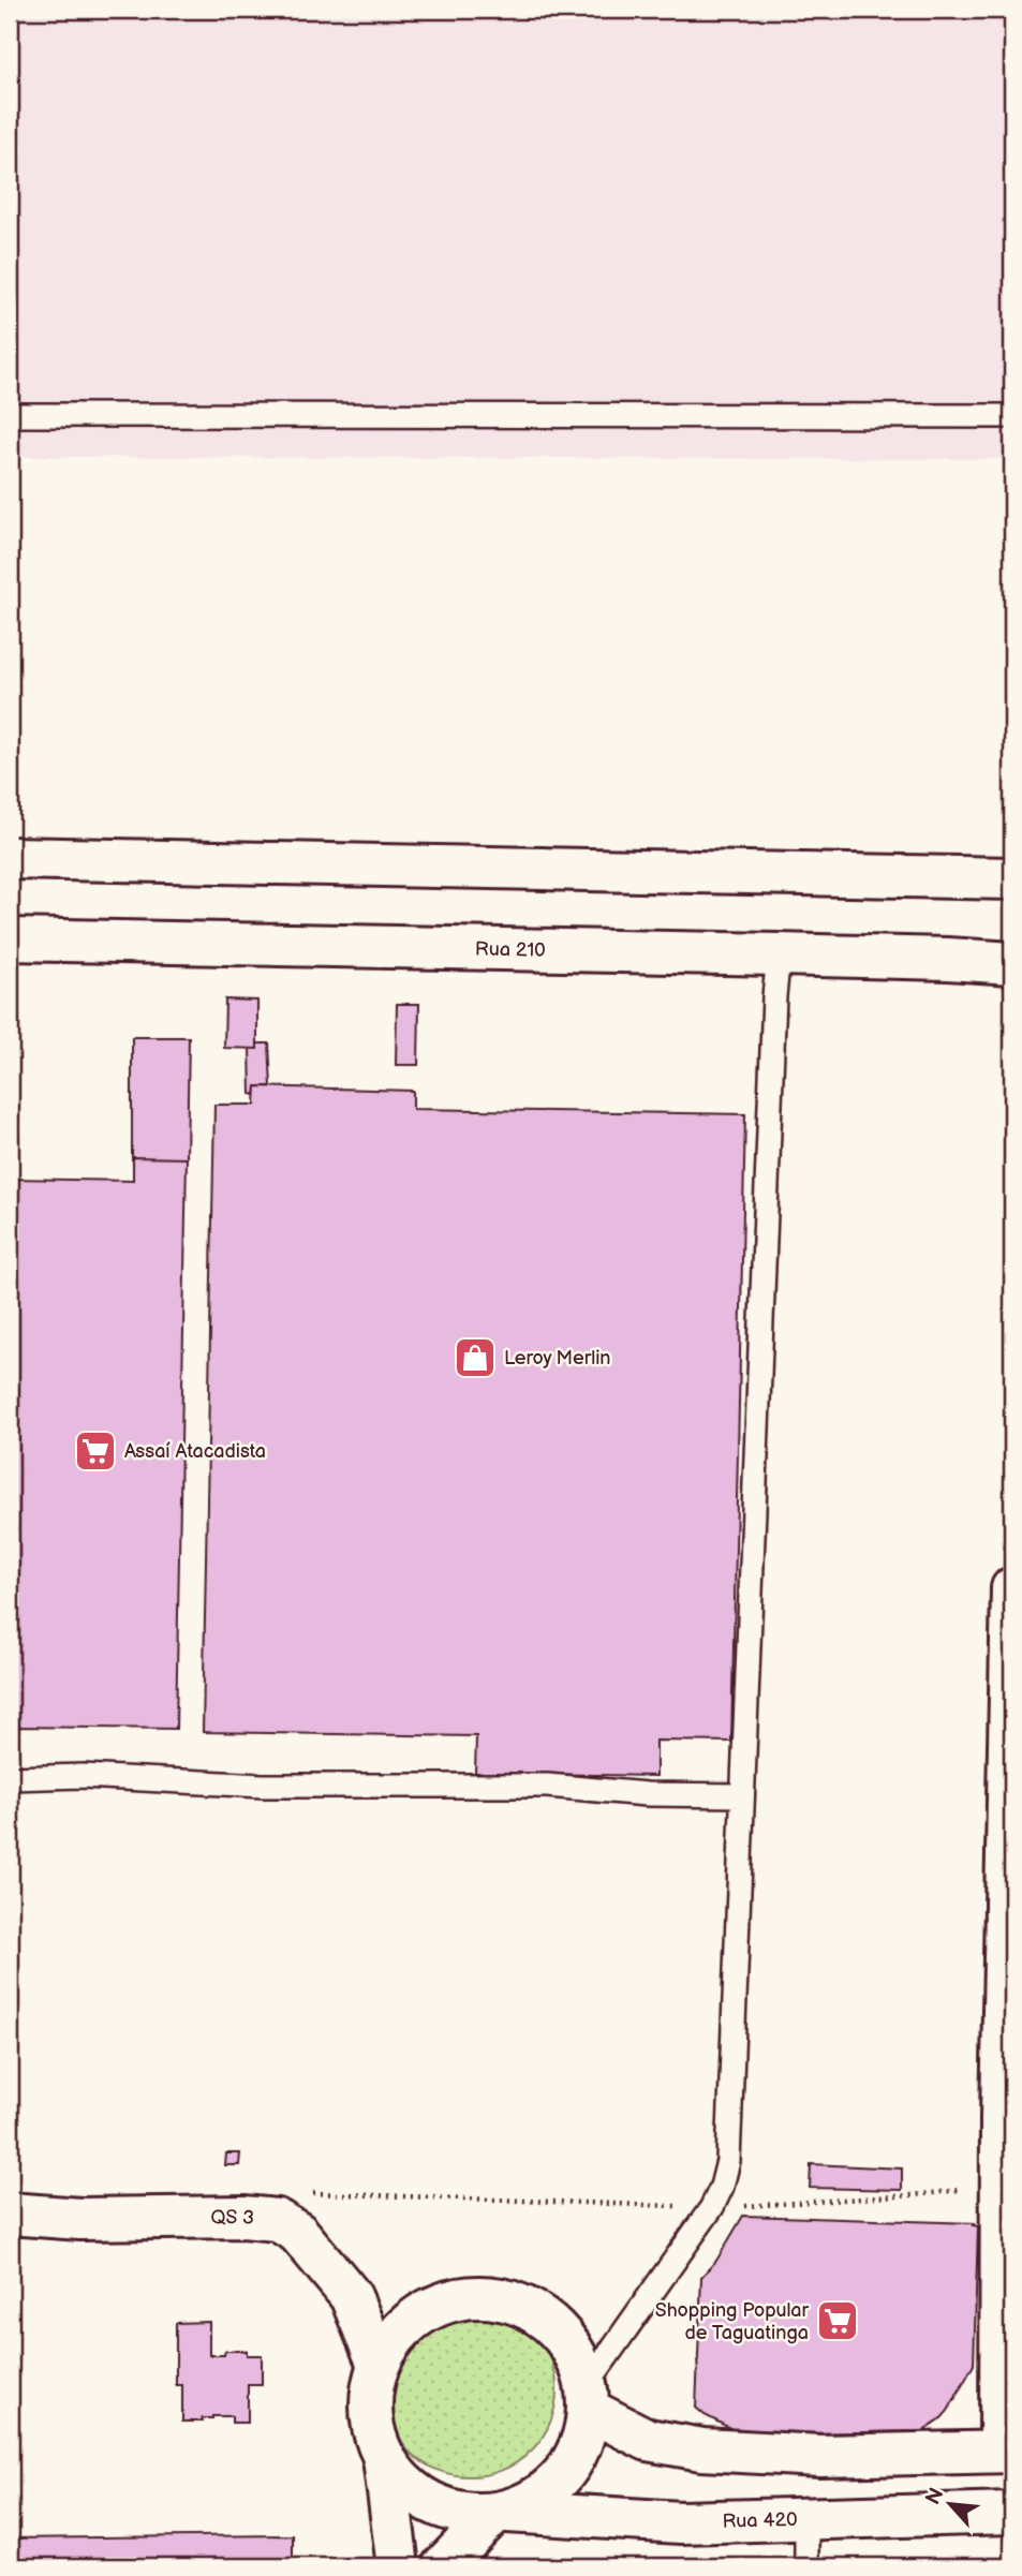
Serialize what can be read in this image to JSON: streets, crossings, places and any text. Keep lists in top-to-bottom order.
{
  "streets": {
    "street": ["Rua 210", "QS 3", "Rua 420"]
  },
  "crossings": [
    ["QS 3", "Rua 420"]
  ],
  "places": {
    "shop": ["Leroy Merlin"],
    "supermarket": ["Assaí Atacadista", "Shopping Popular de Taguatinga"]
  },
  "north": "top left"
}
